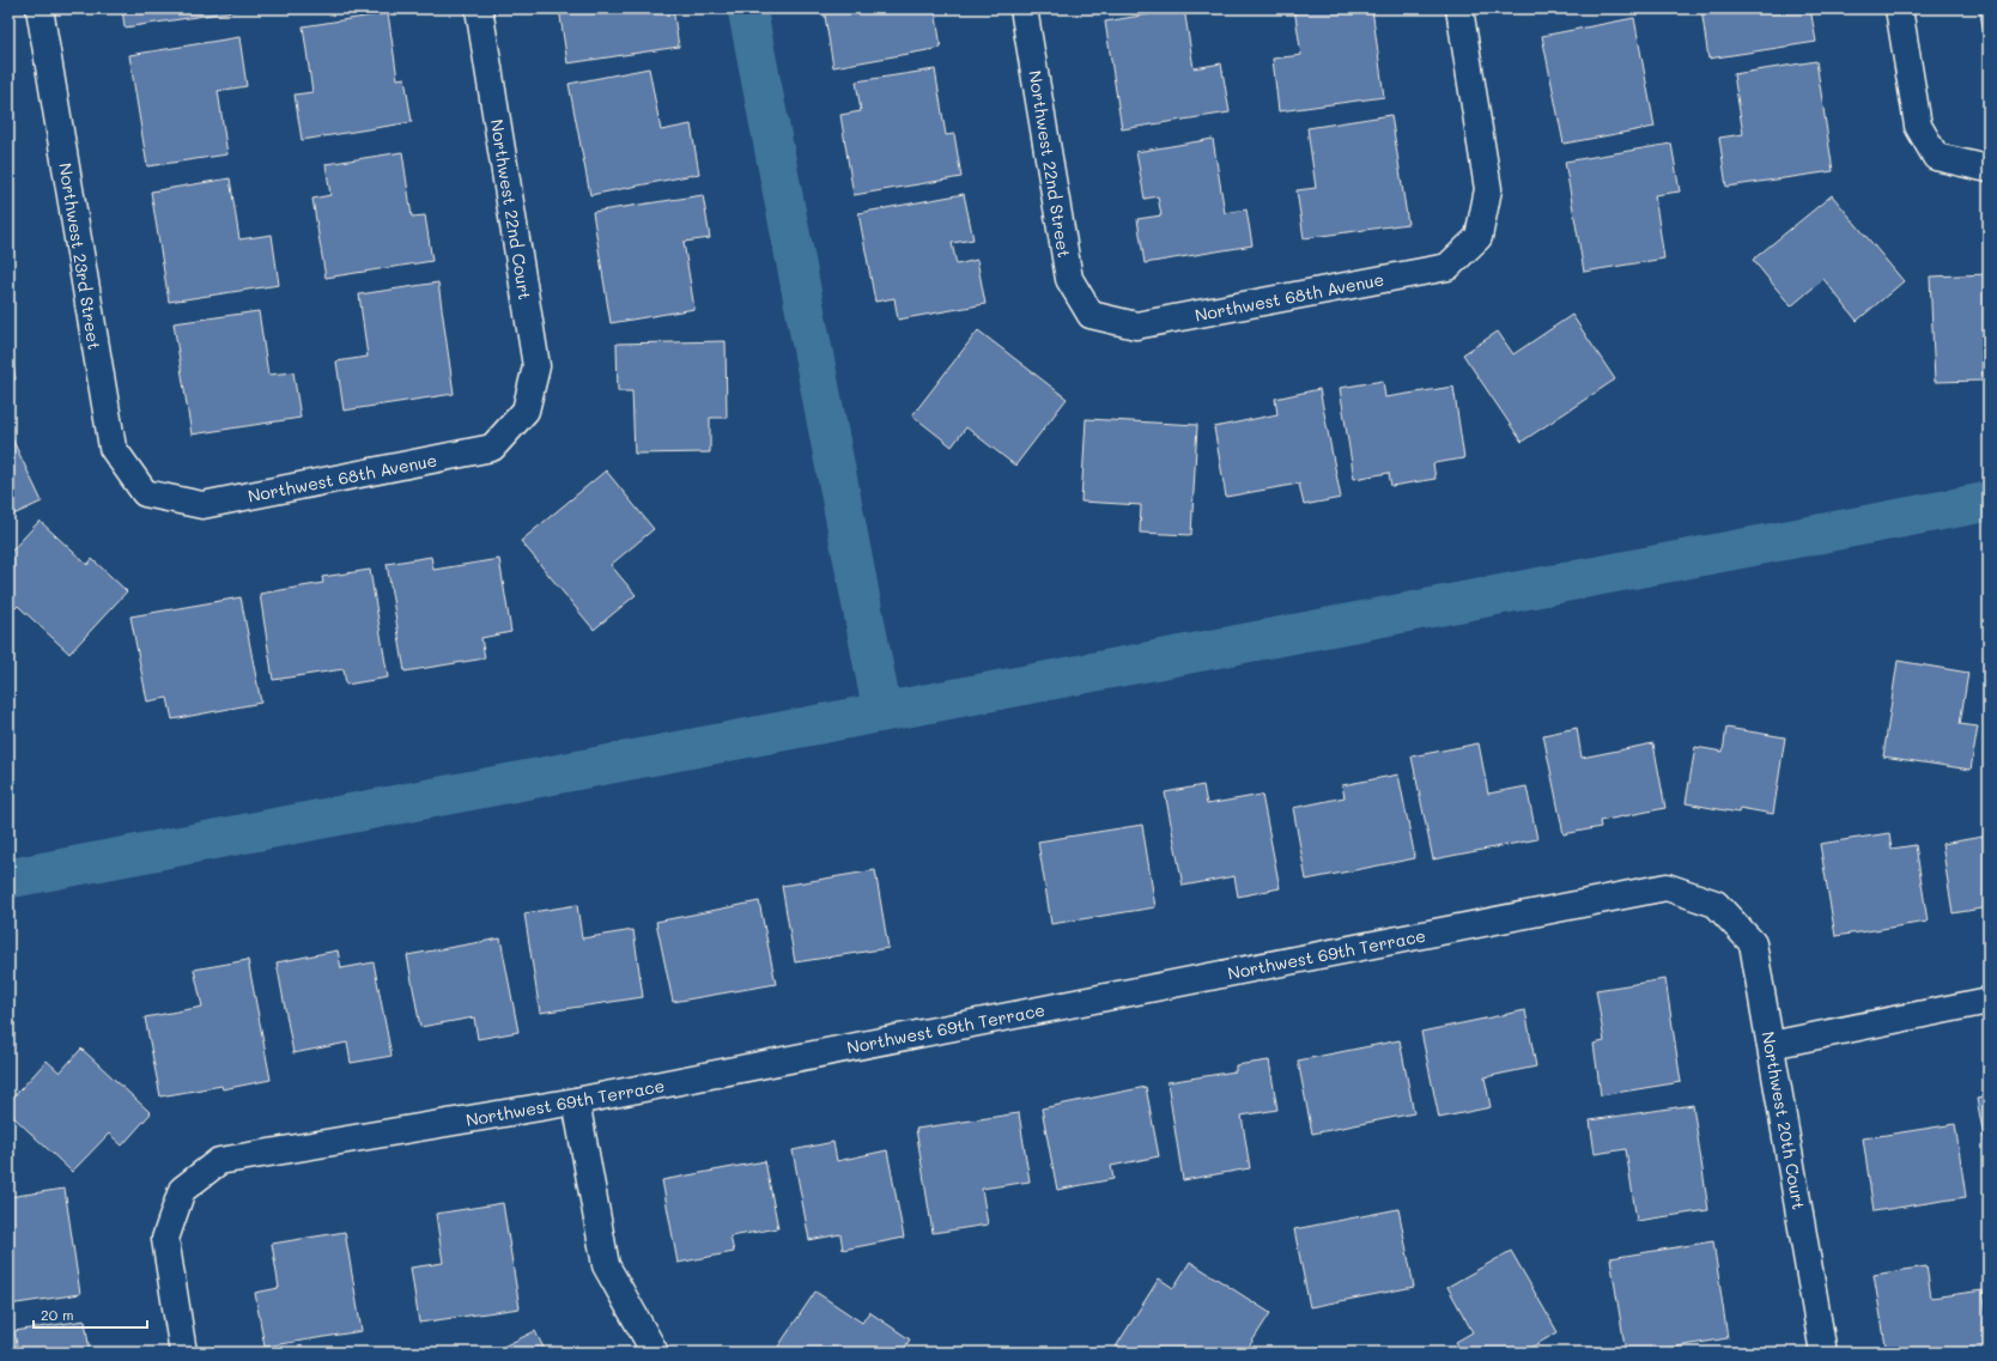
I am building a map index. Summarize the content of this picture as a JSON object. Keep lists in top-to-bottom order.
{
  "streets": {
    "street": [
      "Northwest 22nd Street",
      "Northwest 22nd Court",
      "Northwest 23rd Street",
      "Northwest 68th Avenue",
      "Northwest 69th Terrace",
      "Northwest 20th Court"
    ]
  },
  "crossings": [
    ["Northwest 22nd Street", "Northwest 68th Avenue"],
    ["Northwest 22nd Court", "Northwest 68th Avenue"],
    ["Northwest 23rd Street", "Northwest 68th Avenue"],
    ["Northwest 69th Terrace", "Northwest 20th Court"]
  ],
  "scale_bar": "20 m"
}
